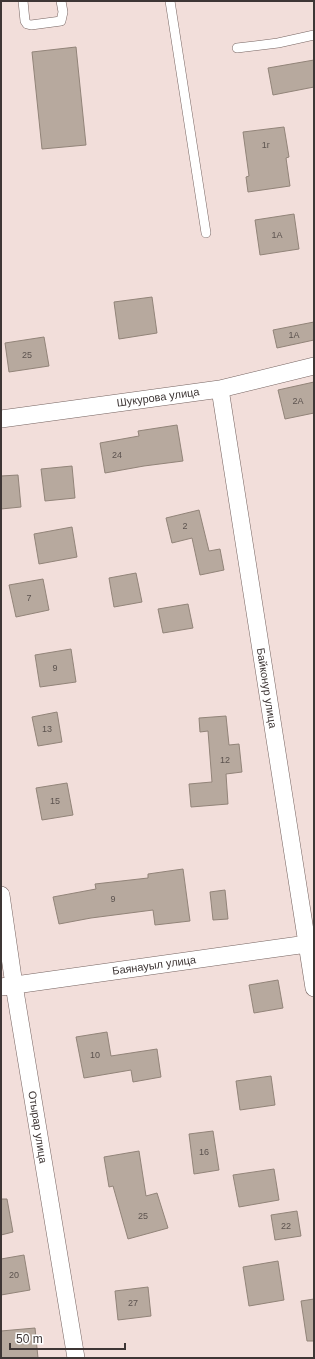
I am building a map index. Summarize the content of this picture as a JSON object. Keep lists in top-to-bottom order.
{
  "streets": {
    "street": [
      "Шукурова улица",
      "Байконур улица",
      "Баянауыл улица",
      "Отырар улица"
    ]
  },
  "crossings": [
    ["Шукурова улица", "Байконур улица"],
    ["Байконур улица", "Баянауыл улица"],
    ["Баянауыл улица", "Отырар улица"]
  ],
  "house_numbers": [
    "1г",
    "1А",
    "1А",
    "25",
    "2А",
    "24",
    "2",
    "7",
    "9",
    "13",
    "12",
    "15",
    "9",
    "10",
    "16",
    "25",
    "22",
    "20",
    "27"
  ],
  "scale_bar": "50 m"
}
